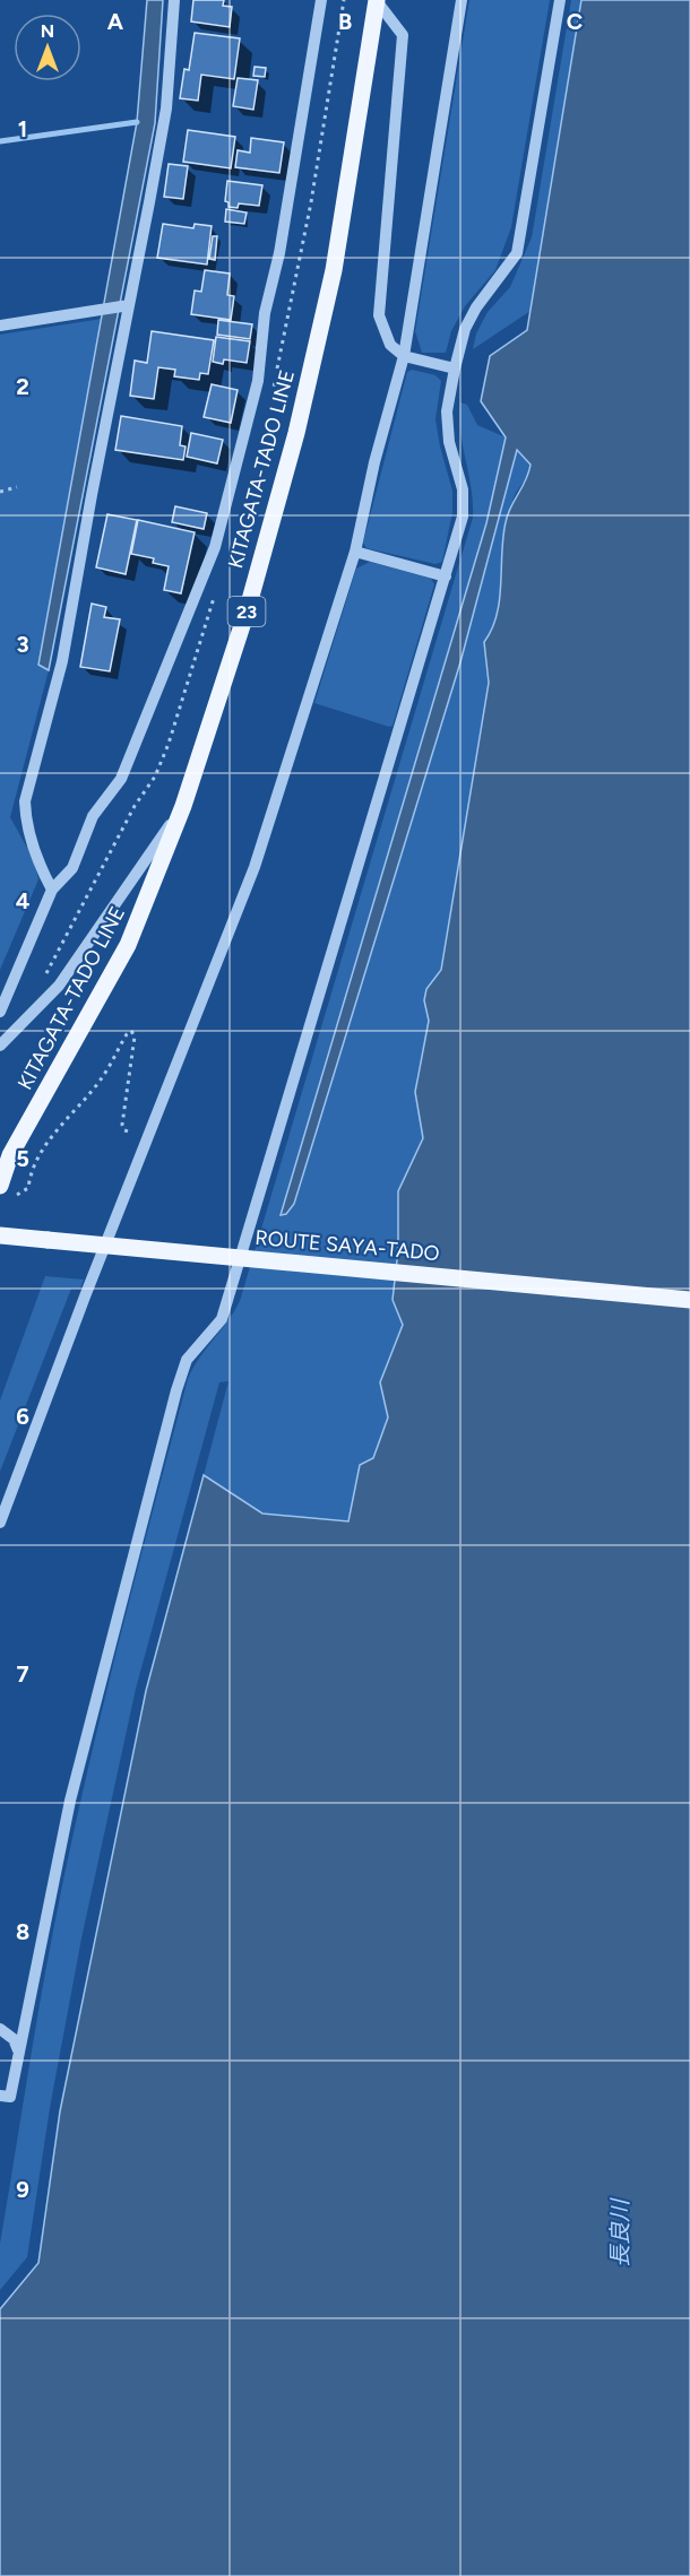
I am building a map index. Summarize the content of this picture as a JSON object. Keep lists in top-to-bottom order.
{
  "streets": {
    "main road": ["KITAGATA-TADO LINE", "23", "ROUTE SAYA-TADO"]
  },
  "water": ["長良川"],
  "north": "top",
  "grid": {
    "columns": ["A", "B", "C"],
    "rows": [
      "1",
      "2",
      "3",
      "4",
      "5",
      "6",
      "7",
      "8",
      "9"
    ]
  }
}
